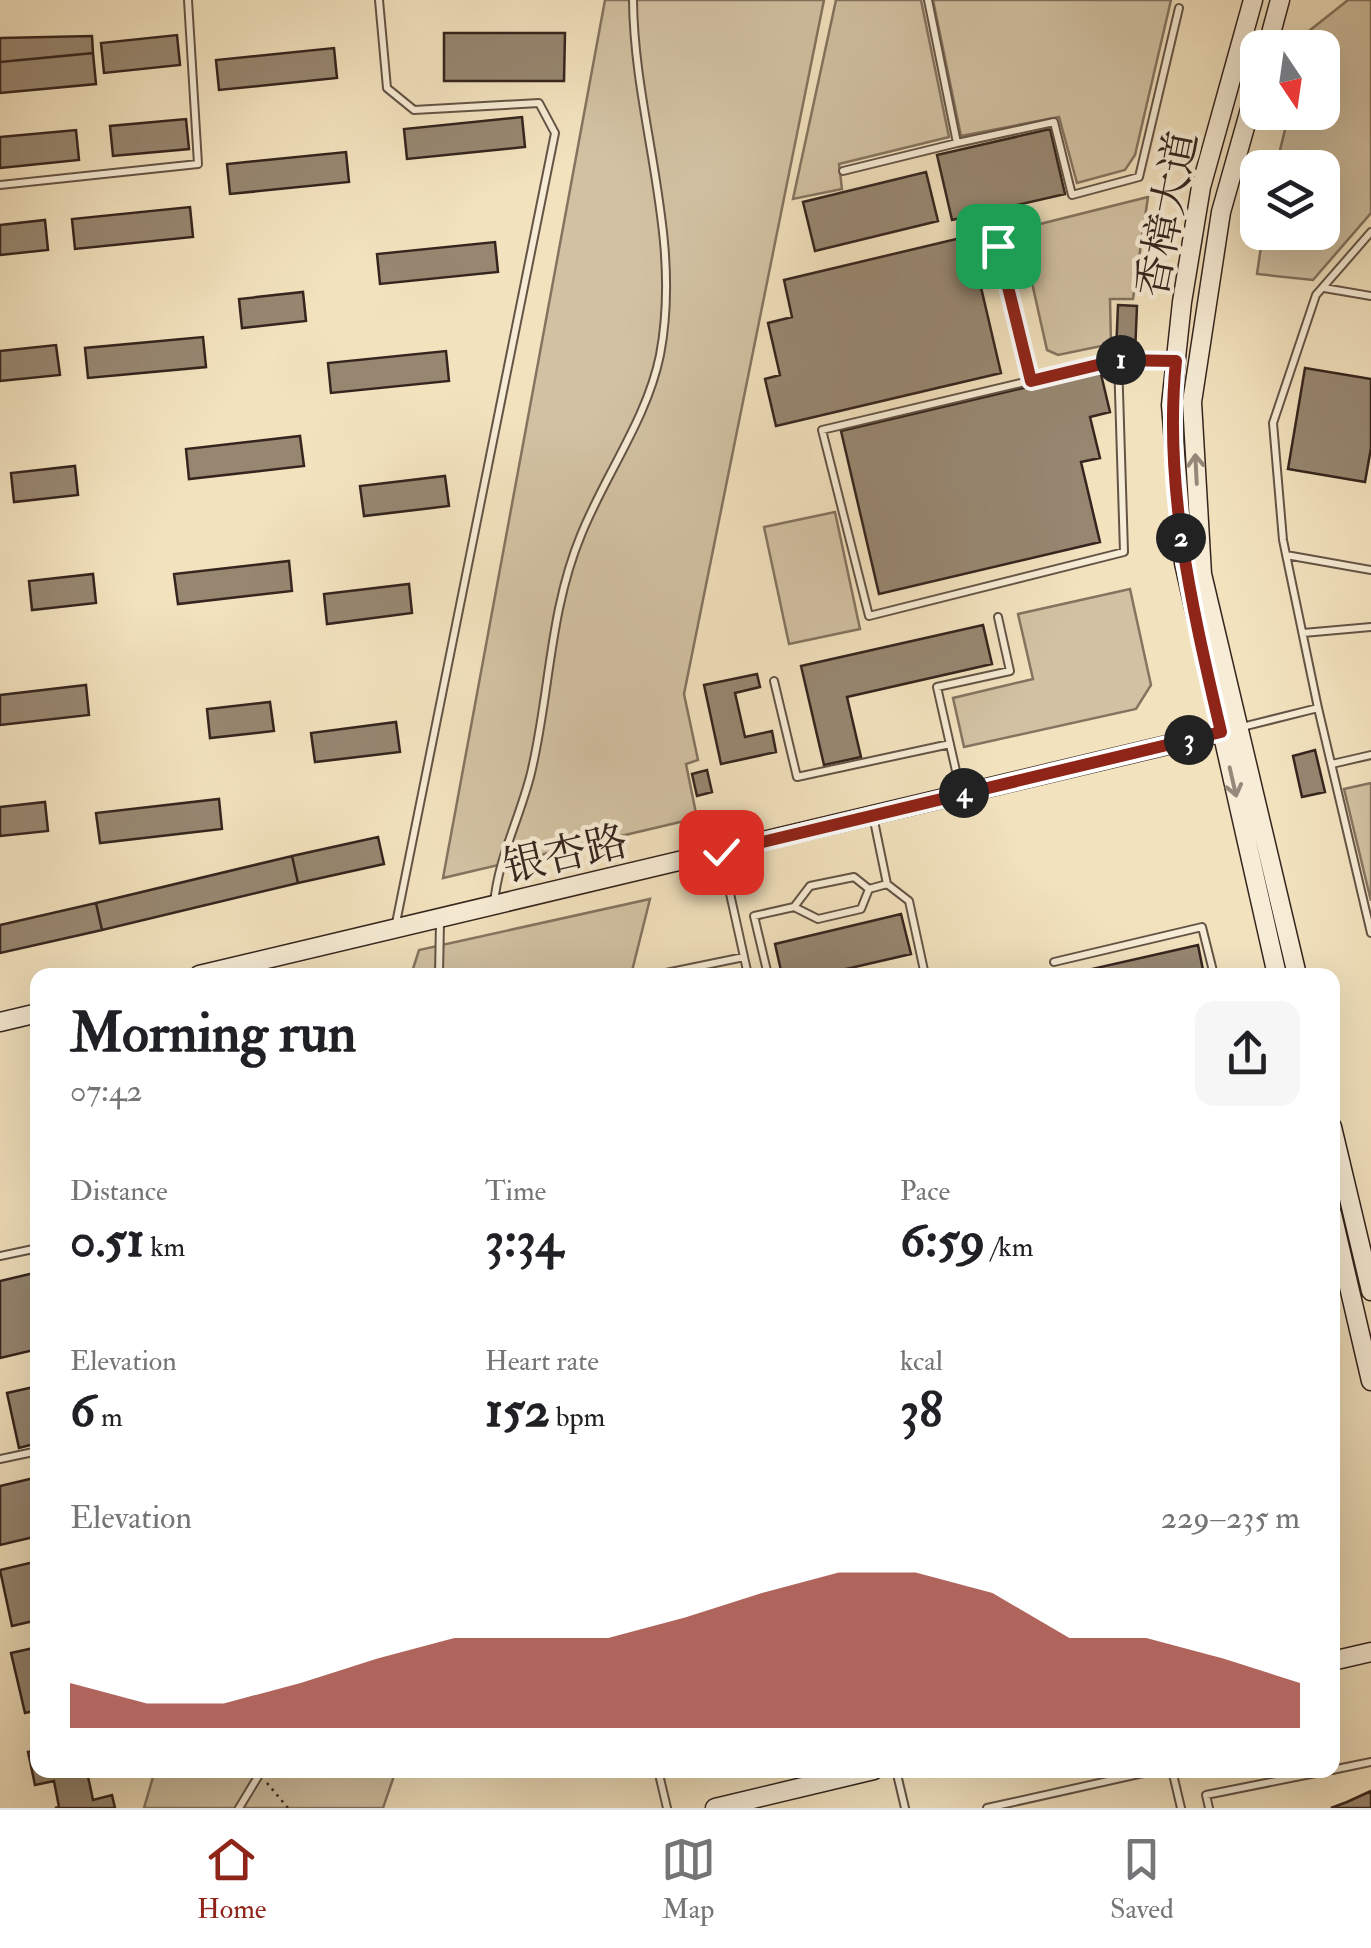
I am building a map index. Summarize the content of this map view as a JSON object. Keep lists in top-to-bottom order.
{
  "streets": {
    "main road": ["香樟大道", "银杏路"]
  },
  "crossings": [
    ["香樟大道", "银杏路"]
  ],
  "north": "bottom",
  "page": {
    "pins": [
      "1",
      "2",
      "3",
      "4"
    ],
    "heading": ["Morning run", "07:42"],
    "stats": [
      ["Distance", "0.51 km"],
      ["Time", "3:34"],
      ["Pace", "6:59 /km"],
      ["Elevation", "6 m"],
      ["Heart rate", "152 bpm"],
      ["kcal", "38"]
    ],
    "chart": ["Elevation", "229–235 m"],
    "tabs": ["Home", "Map", "Saved"]
  }
}
